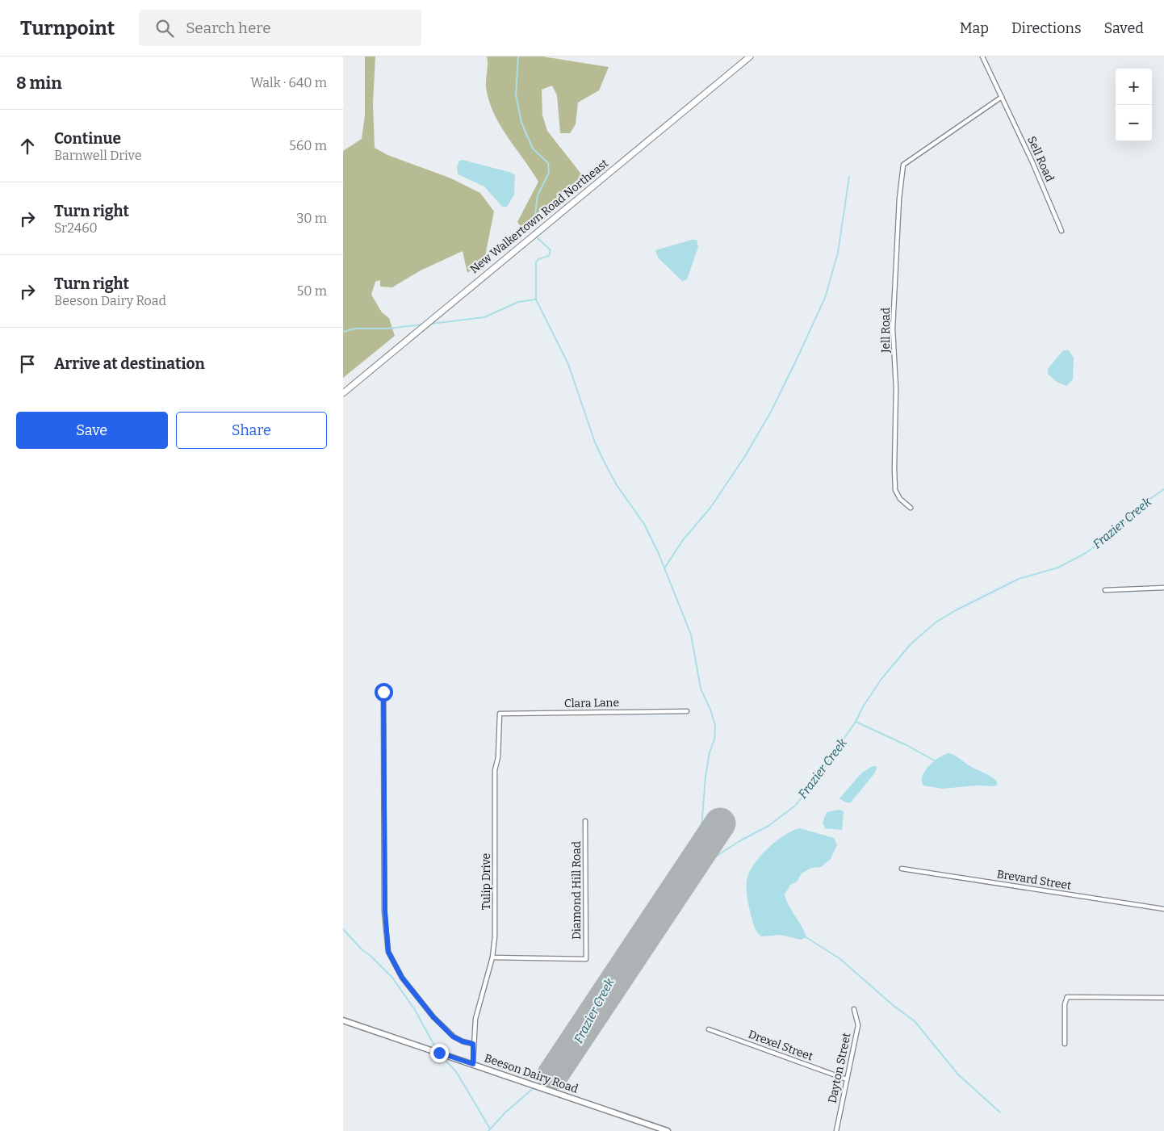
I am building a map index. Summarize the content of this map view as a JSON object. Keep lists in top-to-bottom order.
{
  "streets": {
    "main road": ["New Walkertown Road Northeast"],
    "street": [
      "Sell Road",
      "Jell Road",
      "Clara Lane",
      "Brevard Street",
      "Tulip Drive",
      "Diamond Hill Road",
      "Drexel Street",
      "Dayton Street",
      "Beeson Dairy Road"
    ]
  },
  "crossings": [
    ["Sell Road", "Jell Road"],
    ["Clara Lane", "Tulip Drive"],
    ["Tulip Drive", "Diamond Hill Road"],
    ["Tulip Drive", "Beeson Dairy Road"],
    ["Drexel Street", "Dayton Street"]
  ],
  "water": ["Frazier Creek"],
  "page": {
    "header": "Turnpoint",
    "search": "Search here",
    "nav": ["Map", "Directions", "Saved"],
    "heading": ["8 min", "Walk · 640 m"],
    "map_buttons": ["+", "−"],
    "list": [
      ["Continue", "Barnwell Drive", "560 m"],
      ["Turn right", "Sr2460", "30 m"],
      ["Turn right", "Beeson Dairy Road", "50 m"],
      "Arrive at destination"
    ],
    "buttons": ["Save", "Share"]
  }
}
